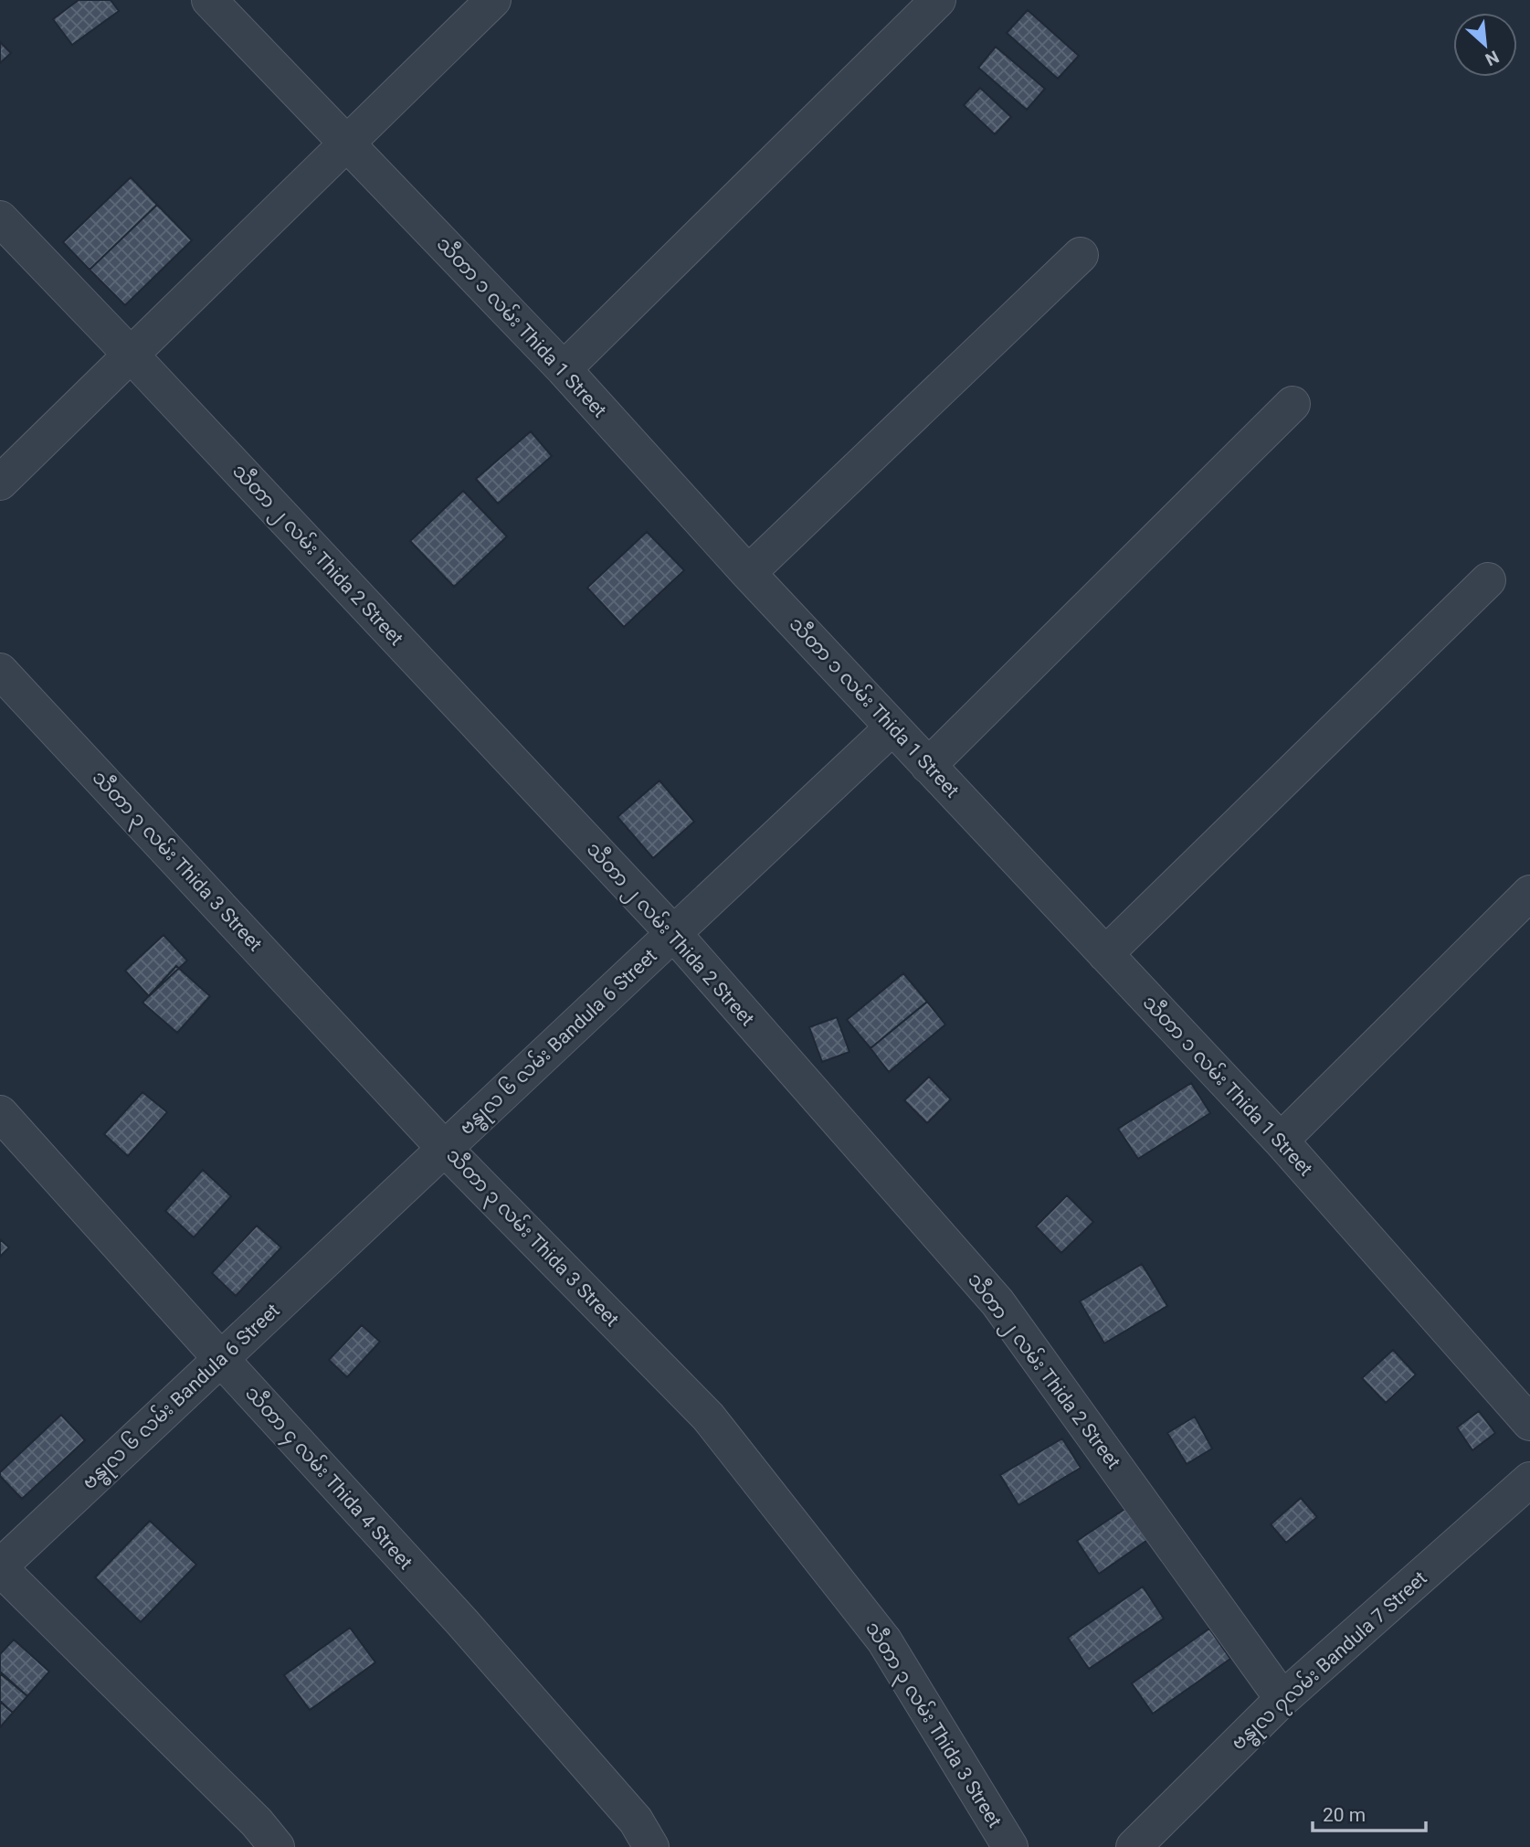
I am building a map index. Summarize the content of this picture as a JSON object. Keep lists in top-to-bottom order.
{
  "streets": {
    "street": [
      "သီတာ ၁ လမ်း Thida 1 Street",
      "သီတာ ၂ လမ်း Thida 2 Street",
      "သီတာ ၃ လမ်း Thida 3 Street",
      "ဗန္ဓုလ ၆ လမ်း Bandula 6 Street",
      "သီတာ ၄ လမ်း Thida 4 Street",
      "ဗန္ဓုလ ၇လမ်း Bandula 7 Street"
    ]
  },
  "crossings": [
    ["သီတာ ၁ လမ်း Thida 1 Street", "ဗန္ဓုလ ၆ လမ်း Bandula 6 Street"],
    ["သီတာ ၂ လမ်း Thida 2 Street", "ဗန္ဓုလ ၆ လမ်း Bandula 6 Street"],
    ["သီတာ ၂ လမ်း Thida 2 Street", "ဗန္ဓုလ ၇လမ်း Bandula 7 Street"],
    ["သီတာ ၃ လမ်း Thida 3 Street", "ဗန္ဓုလ ၆ လမ်း Bandula 6 Street"],
    ["ဗန္ဓုလ ၆ လမ်း Bandula 6 Street", "သီတာ ၄ လမ်း Thida 4 Street"]
  ],
  "scale_bar": "20 m",
  "north": "bottom right"
}
